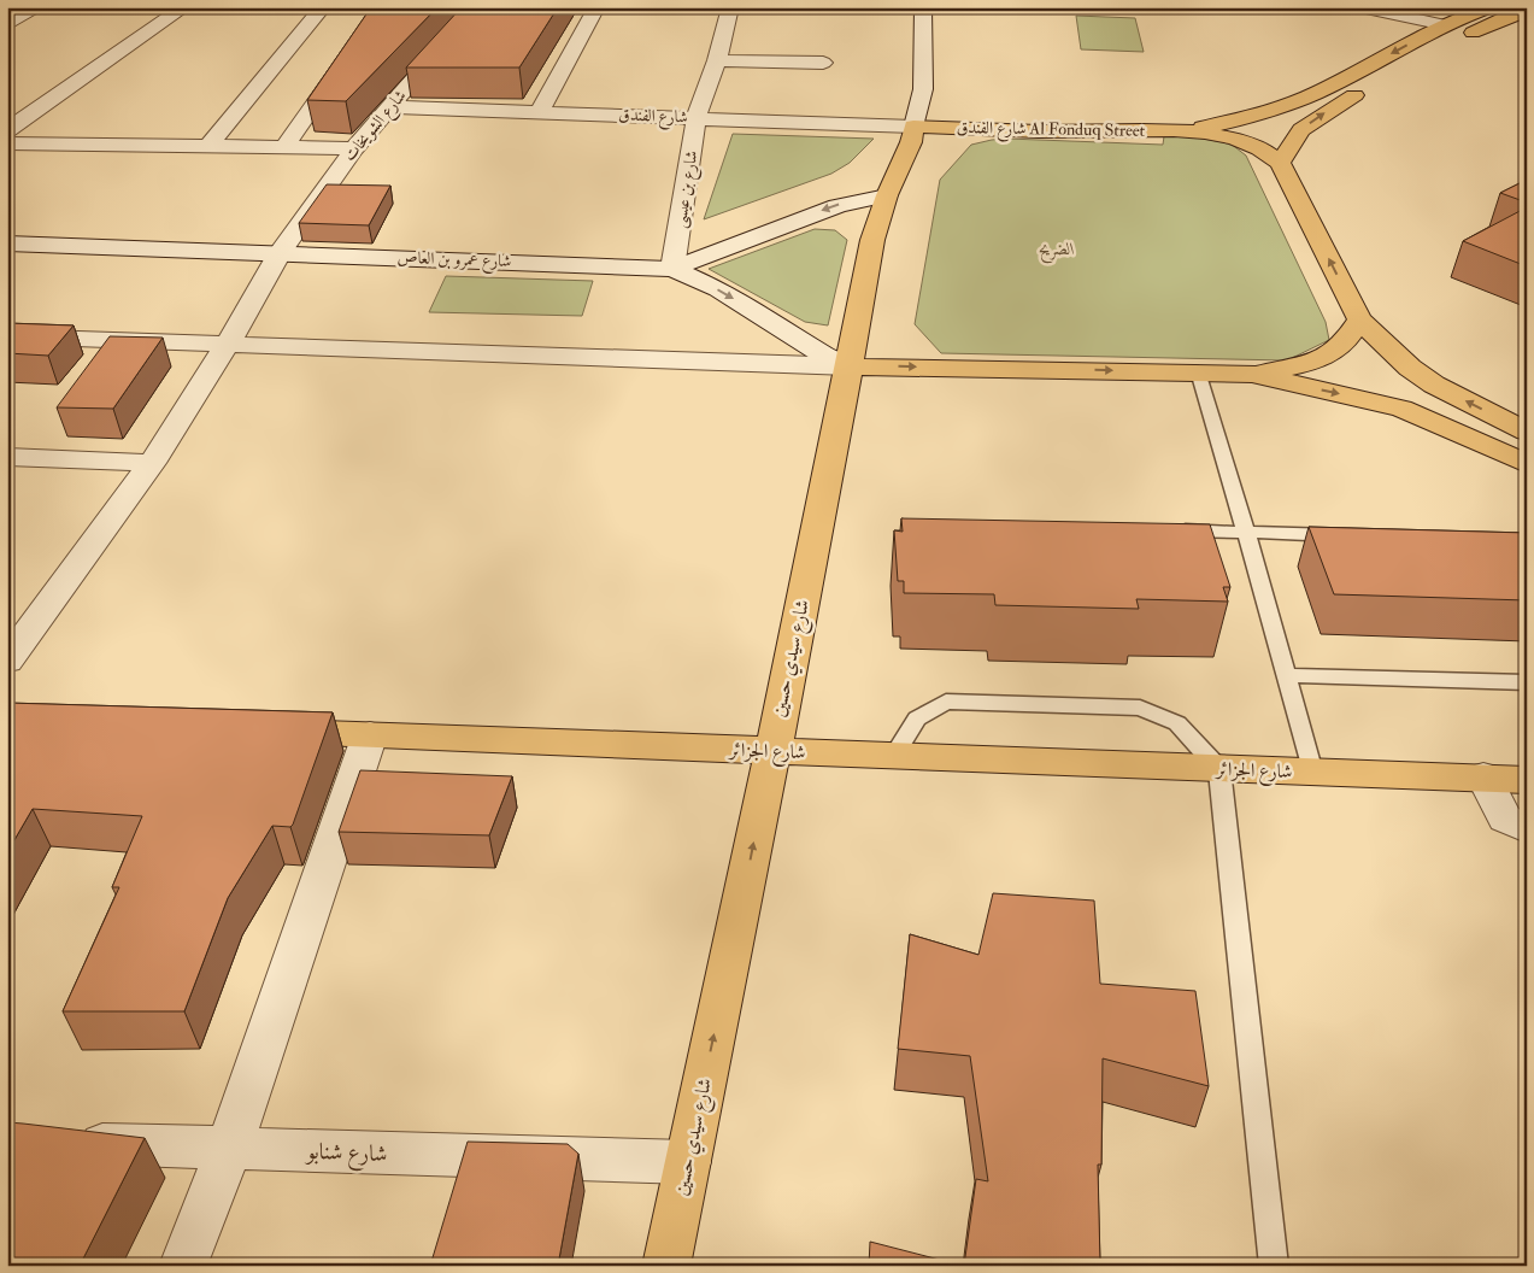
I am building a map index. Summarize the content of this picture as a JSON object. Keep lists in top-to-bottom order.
{
  "streets": {
    "main road": ["شارع الفندق Al Fonduq Street", "شارع سيدي حسين", "شارع الجزائر"],
    "street": [
      "شارع الفندق",
      "شارع الشويخات",
      "شارع بن عيسى",
      "شارع عمرو بن العاص",
      "شارع شنابو"
    ]
  },
  "crossings": [
    ["شارع الفندق", "شارع الشويخات"],
    ["شارع الفندق", "شارع الفندق Al Fonduq Street"],
    ["شارع الفندق", "شارع بن عيسى"],
    ["شارع الفندق", "شارع سيدي حسين"],
    ["شارع الشويخات", "شارع عمرو بن العاص"],
    ["شارع الفندق Al Fonduq Street", "شارع سيدي حسين"],
    ["شارع بن عيسى", "شارع عمرو بن العاص"],
    ["شارع عمرو بن العاص", "شارع سيدي حسين"],
    ["شارع سيدي حسين", "شارع الجزائر"],
    ["شارع سيدي حسين", "شارع شنابو"]
  ],
  "one_way": ["شارع سيدي حسين"],
  "parks": ["الضريح"]
}
